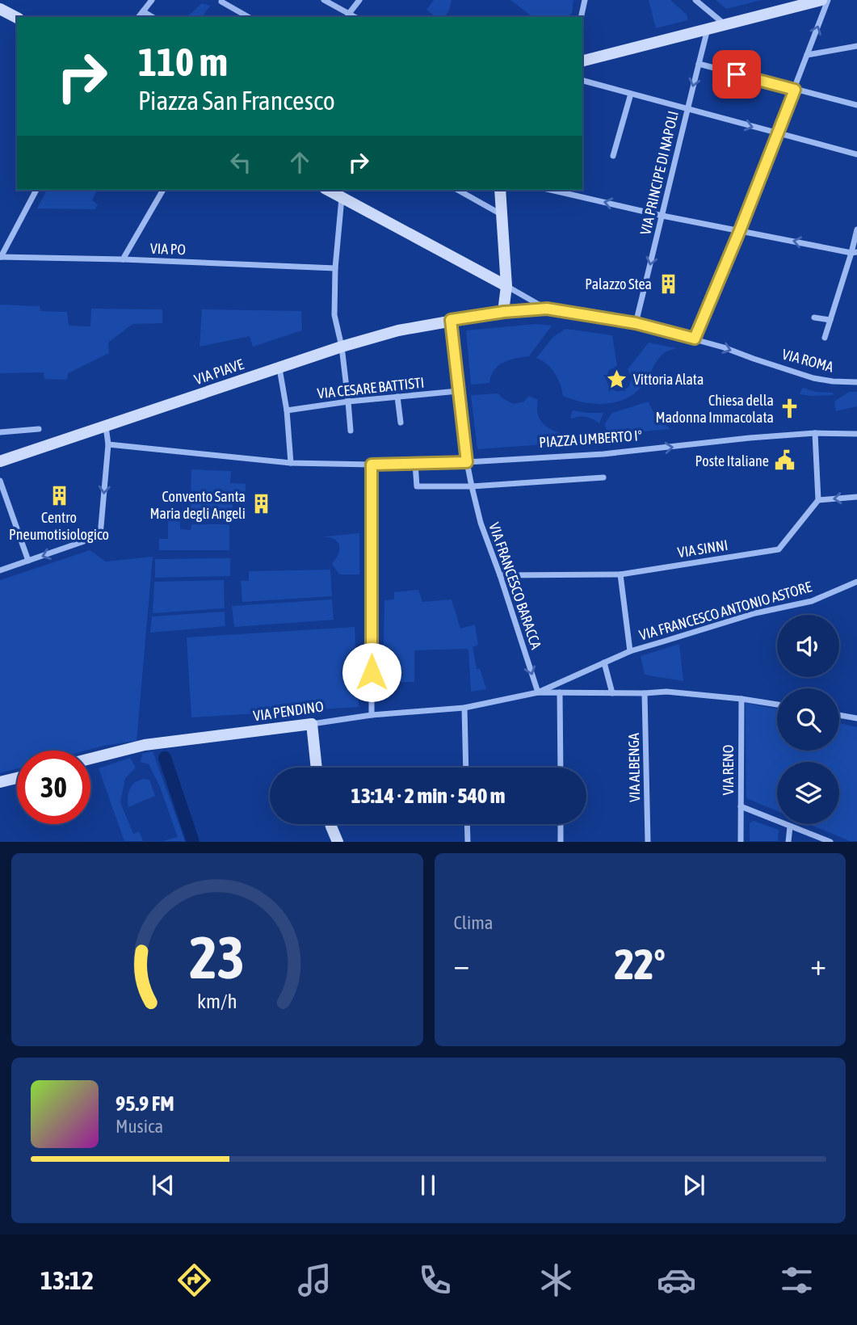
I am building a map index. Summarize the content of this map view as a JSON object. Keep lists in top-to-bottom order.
{
  "streets": {
    "street": [
      "VIA PRINCIPE DI NAPOLI",
      "VIA PO",
      "VIA ROMA",
      "VIA PIAVE",
      "VIA CESARE BATTISTI",
      "PIAZZA UMBERTO I°",
      "VIA SINNI",
      "VIA FRANCESCO BARACCA",
      "VIA FRANCESCO ANTONIO ASTORE",
      "VIA PENDINO",
      "VIA ALBENGA",
      "VIA RENO"
    ]
  },
  "crossings": [
    ["VIA SINNI", "VIA FRANCESCO BARACCA"],
    ["VIA FRANCESCO BARACCA", "VIA FRANCESCO ANTONIO ASTORE"],
    ["VIA FRANCESCO BARACCA", "VIA PENDINO"],
    ["VIA FRANCESCO ANTONIO ASTORE", "VIA PENDINO"],
    ["VIA PENDINO", "VIA ALBENGA"],
    ["VIA PENDINO", "VIA RENO"]
  ],
  "one_way": ["VIA PRINCIPE DI NAPOLI", "VIA ROMA", "VIA FRANCESCO BARACCA"],
  "places": {
    "building": ["Palazzo Stea", "Centro Pneumotisiologico", "Convento Santa Maria degli Angeli"],
    "place": ["Vittoria Alata"],
    "church": ["Chiesa della Madonna Immacolata"],
    "public building": ["Poste Italiane"]
  },
  "page": {
    "turn": ["110 m", "Piazza San Francesco"],
    "limit": "30",
    "trip": "13:14 · 2 min · 540 m",
    "tile": "Clima",
    "heat": ["−", "22°", "+"],
    "song": ["95.9 FM", "Musica"],
    "tabs": "13:12",
    "gauge": ["23", "km/h"]
  }
}
